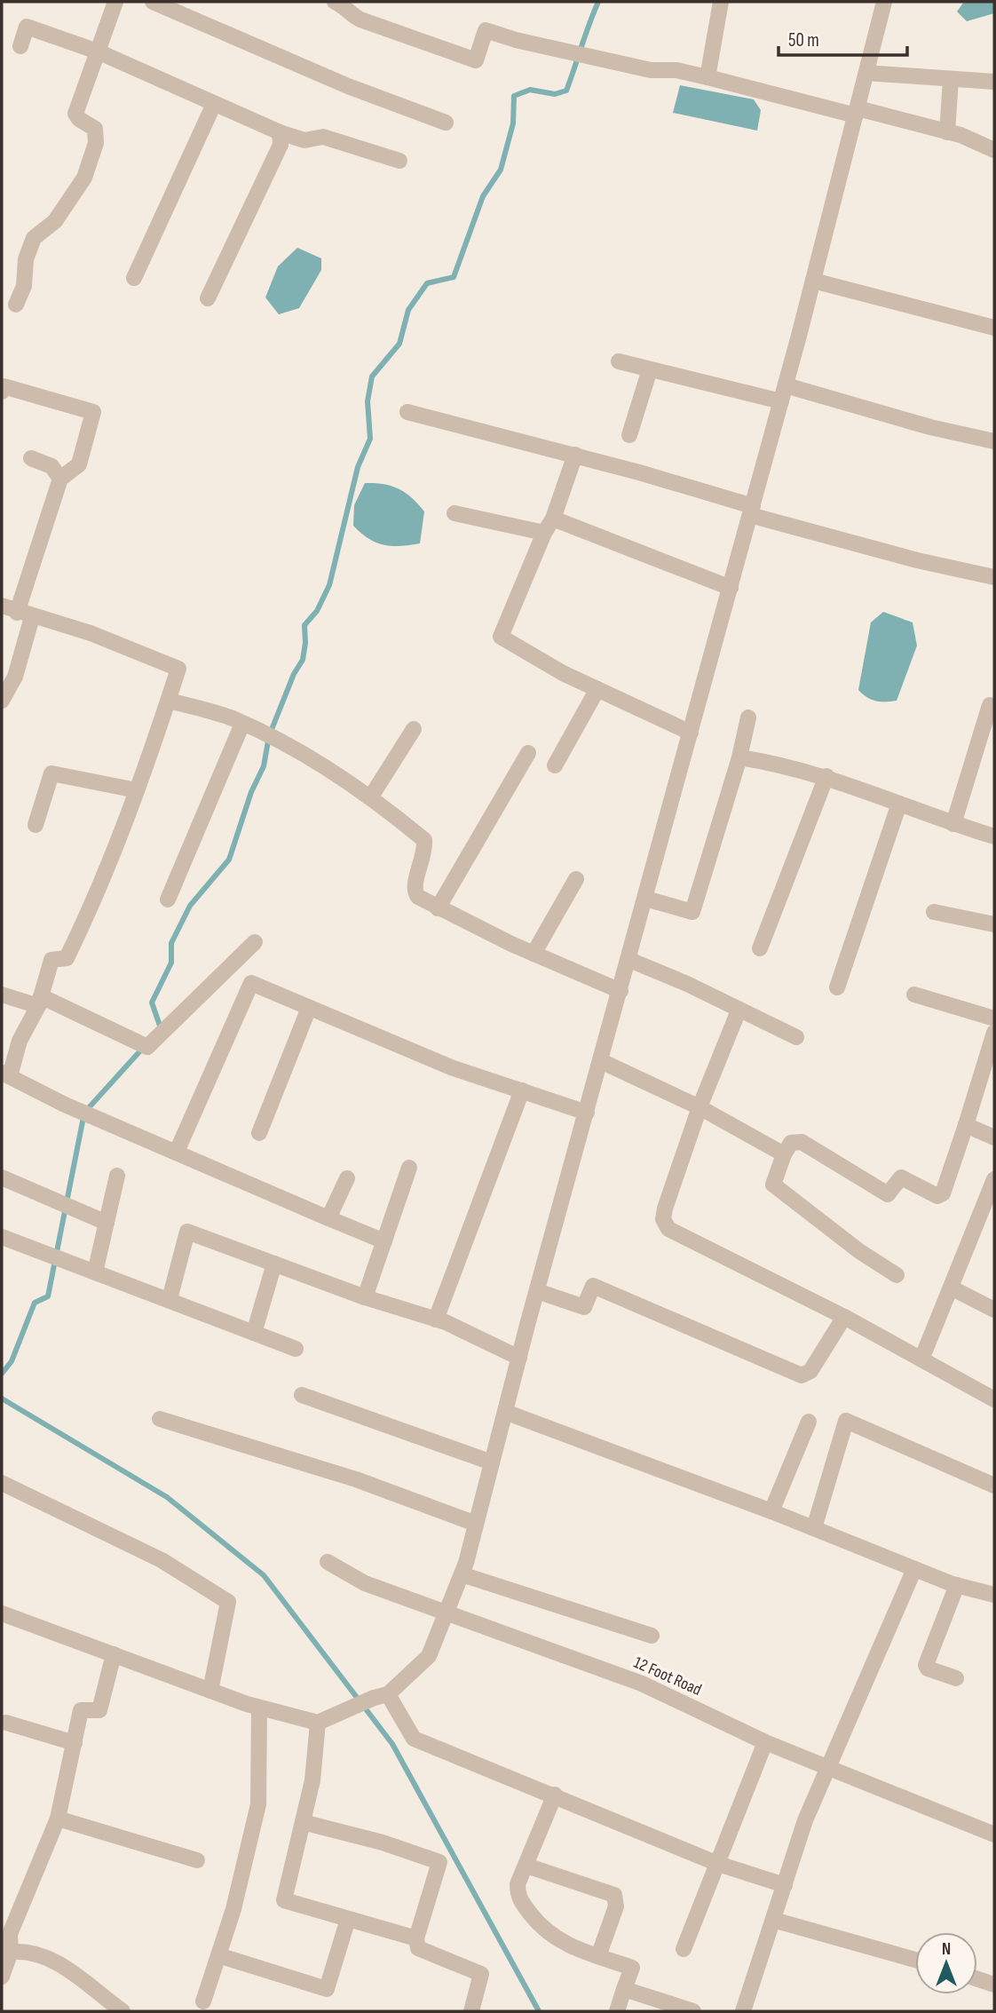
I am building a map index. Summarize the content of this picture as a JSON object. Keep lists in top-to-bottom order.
{
  "streets": {
    "street": ["12 Foot Road"]
  },
  "scale_bar": "50 m",
  "north": "top"
}
